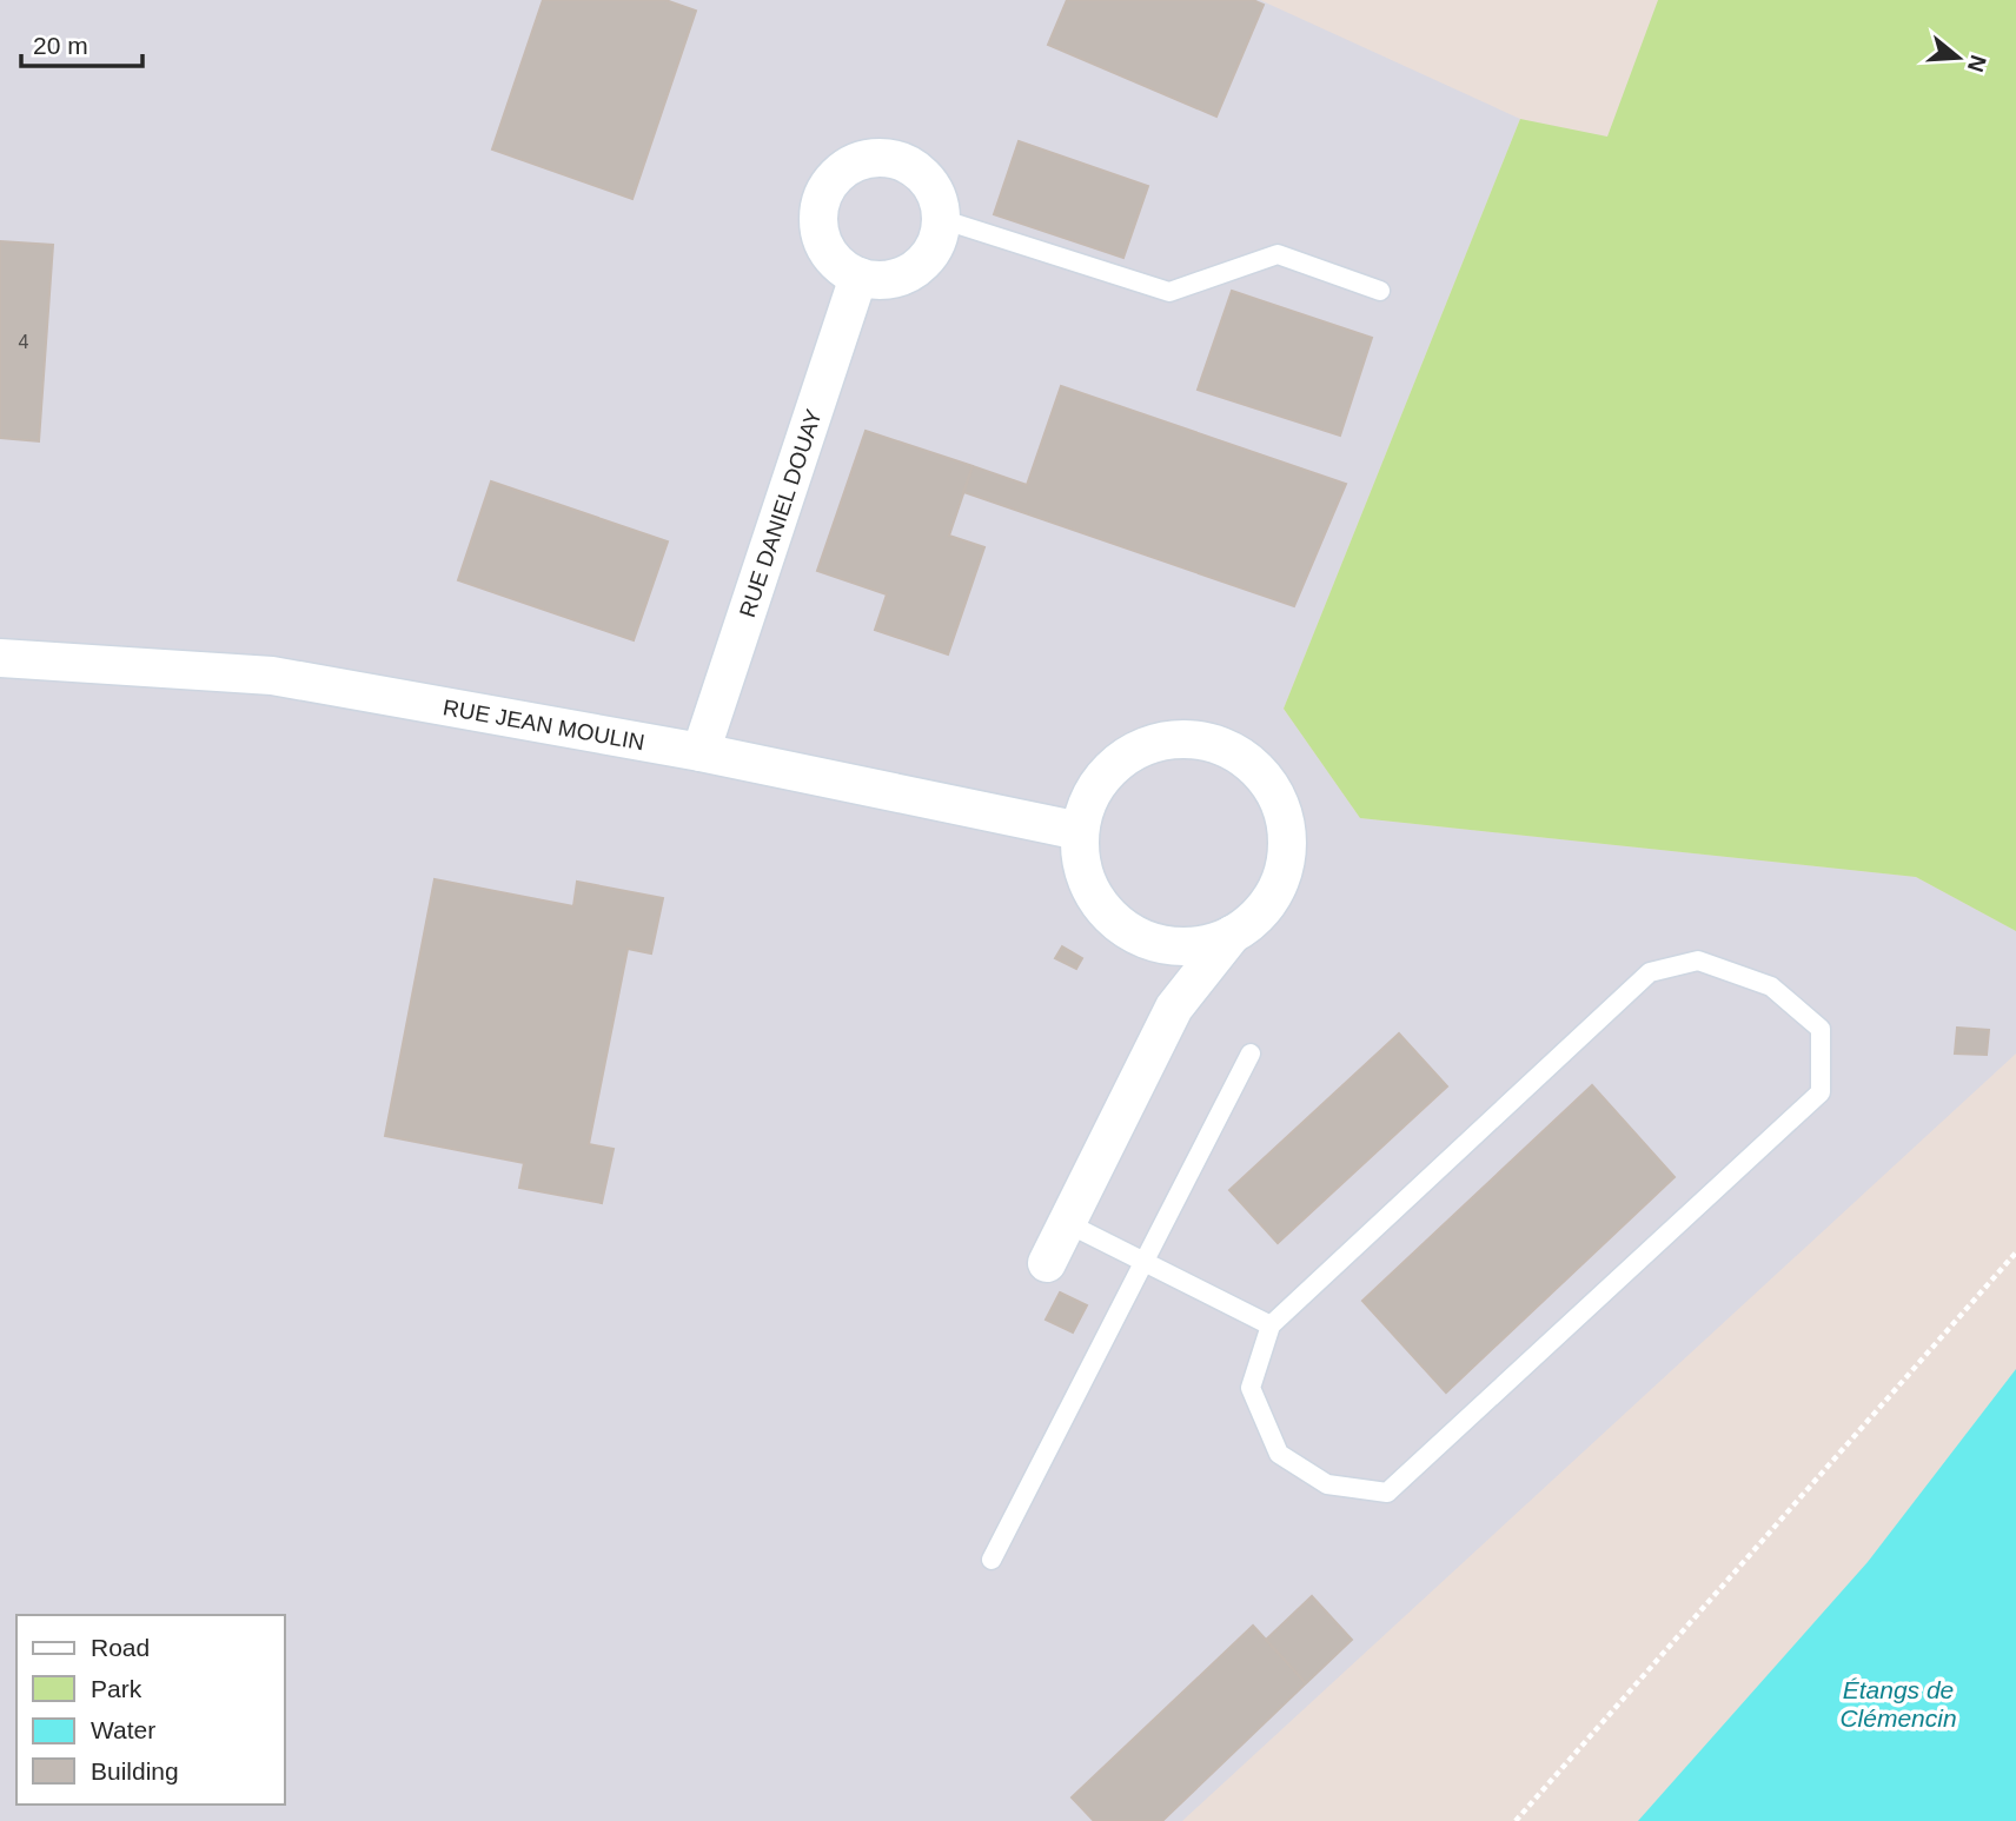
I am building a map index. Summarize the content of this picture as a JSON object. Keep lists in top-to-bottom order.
{
  "streets": {
    "street": ["RUE DANIEL DOUAY", "RUE JEAN MOULIN"]
  },
  "crossings": [
    ["RUE DANIEL DOUAY", "RUE JEAN MOULIN"]
  ],
  "water": ["Étangs de Clémencin"],
  "house_numbers": ["4"],
  "legend": [
    "Road",
    "Park",
    "Water",
    "Building"
  ],
  "scale_bar": "20 m",
  "north": "right"
}
